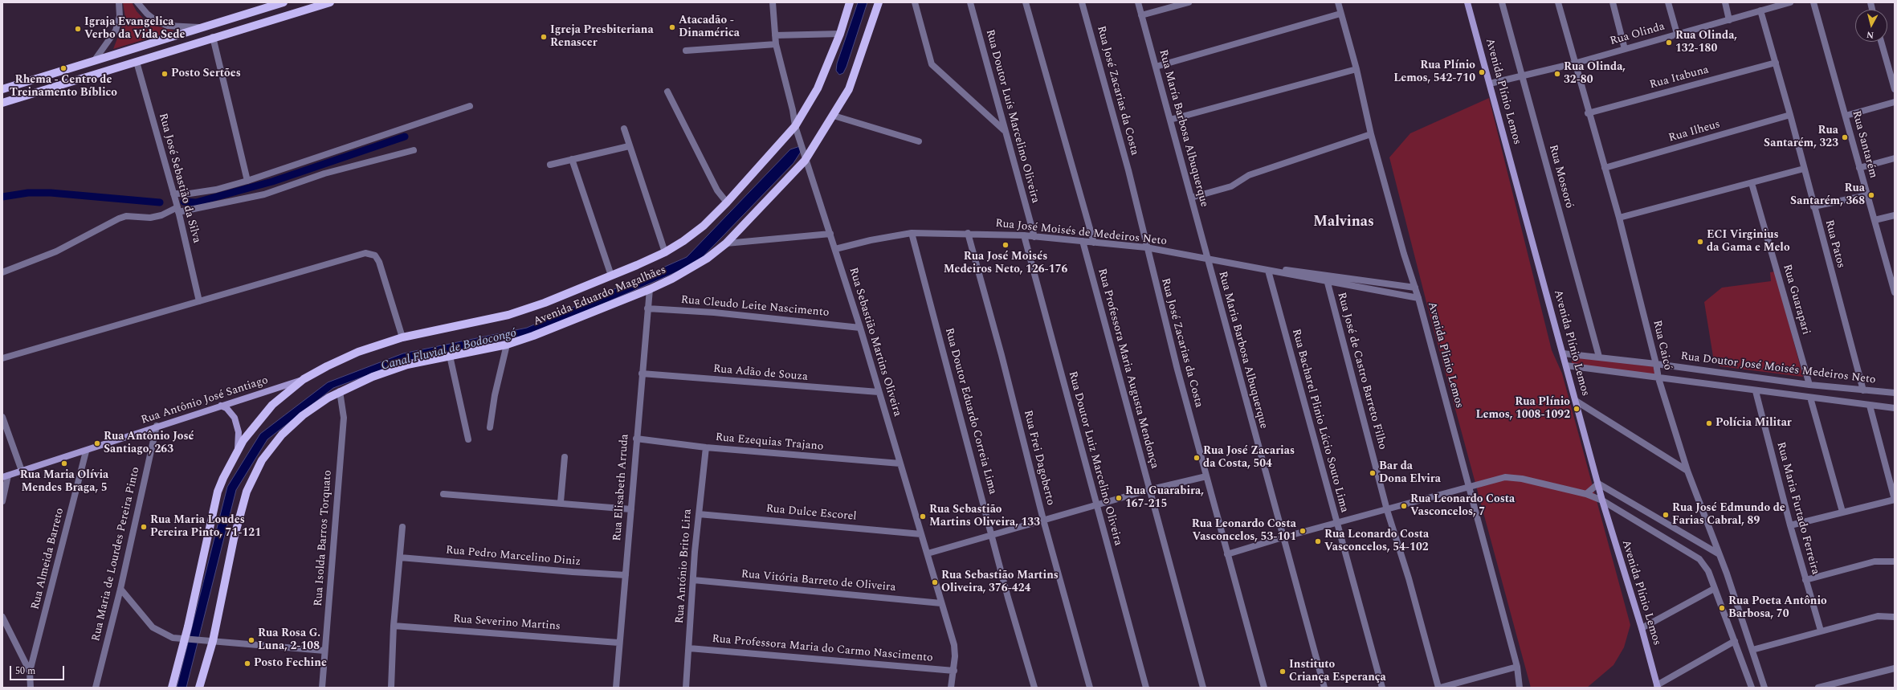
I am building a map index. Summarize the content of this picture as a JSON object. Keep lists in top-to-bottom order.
{
  "streets": {
    "main road": ["Avenida Plínio Lemos", "Avenida Eduardo Magalhães", "Rua Antônio José Santiago"],
    "street": [
      "Rua Olinda",
      "Rua Itabuna",
      "Rua José Zacarias da Costa",
      "Rua Doutor Luís Marcelino Oliveira",
      "Rua María Barbosa Albuquerque",
      "Rua Ilheus",
      "Rua Santarém",
      "Rua Mossoró",
      "Rua José Sebastião da Silva",
      "Rua José Moisés de Medeiros Neto",
      "Rua Patos",
      "Rua Guarapari",
      "Rua Cleudo Leite Nascimento",
      "Rua Sebastião Martins Oliveira",
      "Rua Caicó",
      "Rua Maria Barbosa Albuquerque",
      "Avenida Plinio Lemos",
      "Rua Professora Maria Augusta Mendonça",
      "Rua Doutor José Moisés Medeiros Neto",
      "Rua José de Castro Barreto Filho",
      "Rua Adão de Souza",
      "Rua Doutor Eduardo Correia Lima",
      "Rua Bacharel Plinio Lúcio Souto Lima",
      "Rua Ezequias Trajano",
      "Rua Frei Dagoberto",
      "Rua Doutor Luiz Marcelino Oliveira",
      "Rua Elisabeth Arruda",
      "Rua Maria Furtado Ferreira",
      "Rua Dulce Escorel",
      "Rua Isolda Barros Torquato",
      "Rua Maria de Lourdes Pereira Pinto",
      "Rua Pedro Marcelino Diniz",
      "Rua Almeida Barreto",
      "Rua António Brito Lira",
      "Rua Vitória Barreto de Oliveira",
      "Rua Severino Martins",
      "Rua Professora Maria do Carmo Nascimento"
    ]
  },
  "crossings": [
    ["Rua Olinda", "Avenida Plínio Lemos"],
    ["Rua Olinda", "Rua Mossoró"],
    ["Rua Olinda", "Rua Patos"],
    ["Rua Olinda", "Rua Caicó"],
    ["Rua Itabuna", "Rua Patos"],
    ["Rua Itabuna", "Rua Caicó"],
    ["Rua José Zacarias da Costa", "Rua José Moisés de Medeiros Neto"],
    ["Avenida Plínio Lemos", "Rua Doutor José Moisés Medeiros Neto"],
    ["Rua Doutor Luís Marcelino Oliveira", "Rua José Moisés de Medeiros Neto"],
    ["Rua María Barbosa Albuquerque", "Rua José Moisés de Medeiros Neto"],
    ["Rua María Barbosa Albuquerque", "Rua Maria Barbosa Albuquerque"],
    ["Rua Ilheus", "Rua Patos"],
    ["Rua Ilheus", "Rua Caicó"],
    ["Rua Mossoró", "Rua Doutor José Moisés Medeiros Neto"],
    ["Rua José Moisés de Medeiros Neto", "Rua Sebastião Martins Oliveira"],
    ["Rua José Moisés de Medeiros Neto", "Rua Maria Barbosa Albuquerque"],
    ["Rua José Moisés de Medeiros Neto", "Avenida Plinio Lemos"],
    ["Rua José Moisés de Medeiros Neto", "Rua Professora Maria Augusta Mendonça"],
    ["Rua José Moisés de Medeiros Neto", "Rua José de Castro Barreto Filho"],
    ["Rua José Moisés de Medeiros Neto", "Rua Doutor Eduardo Correia Lima"],
    ["Rua José Moisés de Medeiros Neto", "Rua Bacharel Plinio Lúcio Souto Lima"],
    ["Rua José Moisés de Medeiros Neto", "Rua Frei Dagoberto"],
    ["Rua José Moisés de Medeiros Neto", "Rua Doutor Luiz Marcelino Oliveira"],
    ["Rua Patos", "Rua Doutor José Moisés Medeiros Neto"],
    ["Avenida Eduardo Magalhães", "Rua Sebastião Martins Oliveira"],
    ["Avenida Eduardo Magalhães", "Rua Antônio José Santiago"],
    ["Avenida Eduardo Magalhães", "Rua Elisabeth Arruda"],
    ["Avenida Eduardo Magalhães", "Rua Isolda Barros Torquato"],
    ["Rua Guarapari", "Rua Doutor José Moisés Medeiros Neto"],
    ["Rua Cleudo Leite Nascimento", "Rua Sebastião Martins Oliveira"],
    ["Rua Cleudo Leite Nascimento", "Rua Elisabeth Arruda"],
    ["Rua Sebastião Martins Oliveira", "Rua Adão de Souza"],
    ["Rua Sebastião Martins Oliveira", "Rua Ezequias Trajano"],
    ["Rua Sebastião Martins Oliveira", "Rua Dulce Escorel"],
    ["Rua Sebastião Martins Oliveira", "Rua Vitória Barreto de Oliveira"],
    ["Rua Sebastião Martins Oliveira", "Rua Professora Maria do Carmo Nascimento"],
    ["Rua Caicó", "Rua Doutor José Moisés Medeiros Neto"],
    ["Rua Adão de Souza", "Rua Elisabeth Arruda"],
    ["Rua Antônio José Santiago", "Rua Maria de Lourdes Pereira Pinto"],
    ["Rua Antônio José Santiago", "Rua Almeida Barreto"],
    ["Rua Ezequias Trajano", "Rua Elisabeth Arruda"],
    ["Rua Ezequias Trajano", "Rua António Brito Lira"],
    ["Rua Elisabeth Arruda", "Rua Pedro Marcelino Diniz"],
    ["Rua Elisabeth Arruda", "Rua Severino Martins"],
    ["Rua Dulce Escorel", "Rua António Brito Lira"],
    ["Rua António Brito Lira", "Rua Vitória Barreto de Oliveira"],
    ["Rua António Brito Lira", "Rua Professora Maria do Carmo Nascimento"]
  ],
  "districts": ["Malvinas"],
  "water": ["Canal Fluvial de Bodocongó"],
  "places": [
    "Atacadão - Dinamérica",
    "Igraja Evangelica Verbo da Vida Sede",
    "Igreja Presbiteriana Renascer",
    "Rua Olinda, 132-180",
    "Rhema - Centro de Treinamento Bíblico",
    "Rua Plínio Lemos, 542-710",
    "Posto Sertões",
    "Rua Olinda, 32-80",
    "Rua Santarém, 323",
    "Rua Santarém, 368",
    "ECI Virginius da Gama e Melo",
    "Rua José Moisés Medeiros Neto, 126-176",
    "Rua Plínio Lemos, 1008-1092",
    "Polícia Militar",
    "Rua Antônio José Santiago, 263",
    "Rua José Zacarias da Costa, 504",
    "Rua Maria Olívia Mendes Braga, 5",
    "Bar da Dona Elvira",
    "Rua Guarabira, 167-215",
    "Rua Leonardo Costa Vasconcelos, 7",
    "Rua José Edmundo de Farias Cabral, 89",
    "Rua Sebastião Martins Oliveira, 133",
    "Rua Maria Loudes Pereira Pinto, 71-121",
    "Rua Leonardo Costa Vasconcelos, 53-101",
    "Rua Leonardo Costa Vasconcelos, 54-102",
    "Rua Sebastião Martins Oliveira, 376-424",
    "Rua Poeta Antônio Barbosa, 70",
    "Rua Rosa G. Luna, 2-108",
    "Posto Fechine",
    "Instituto Criança Esperança"
  ],
  "scale_bar": "50 m",
  "north": "bottom"
}
